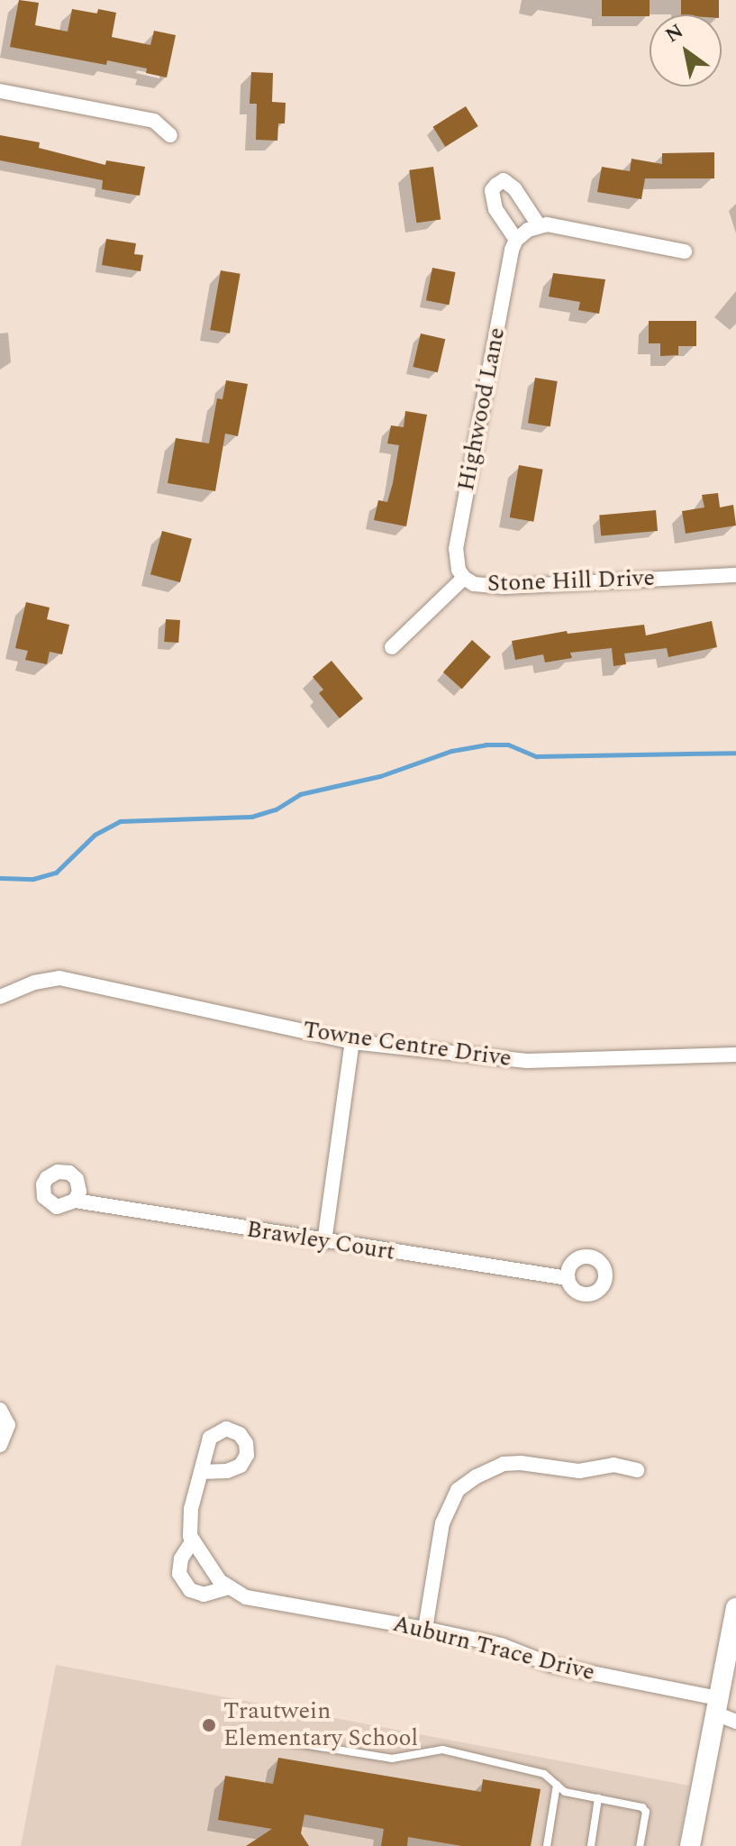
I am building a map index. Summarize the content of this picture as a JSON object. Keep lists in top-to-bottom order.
{
  "streets": {
    "street": [
      "Highwood Lane",
      "Stone Hill Drive",
      "Towne Centre Drive",
      "Brawley Court",
      "Auburn Trace Drive"
    ]
  },
  "crossings": [
    ["Highwood Lane", "Stone Hill Drive"]
  ],
  "places": ["Trautwein Elementary School"],
  "north": "top left"
}
